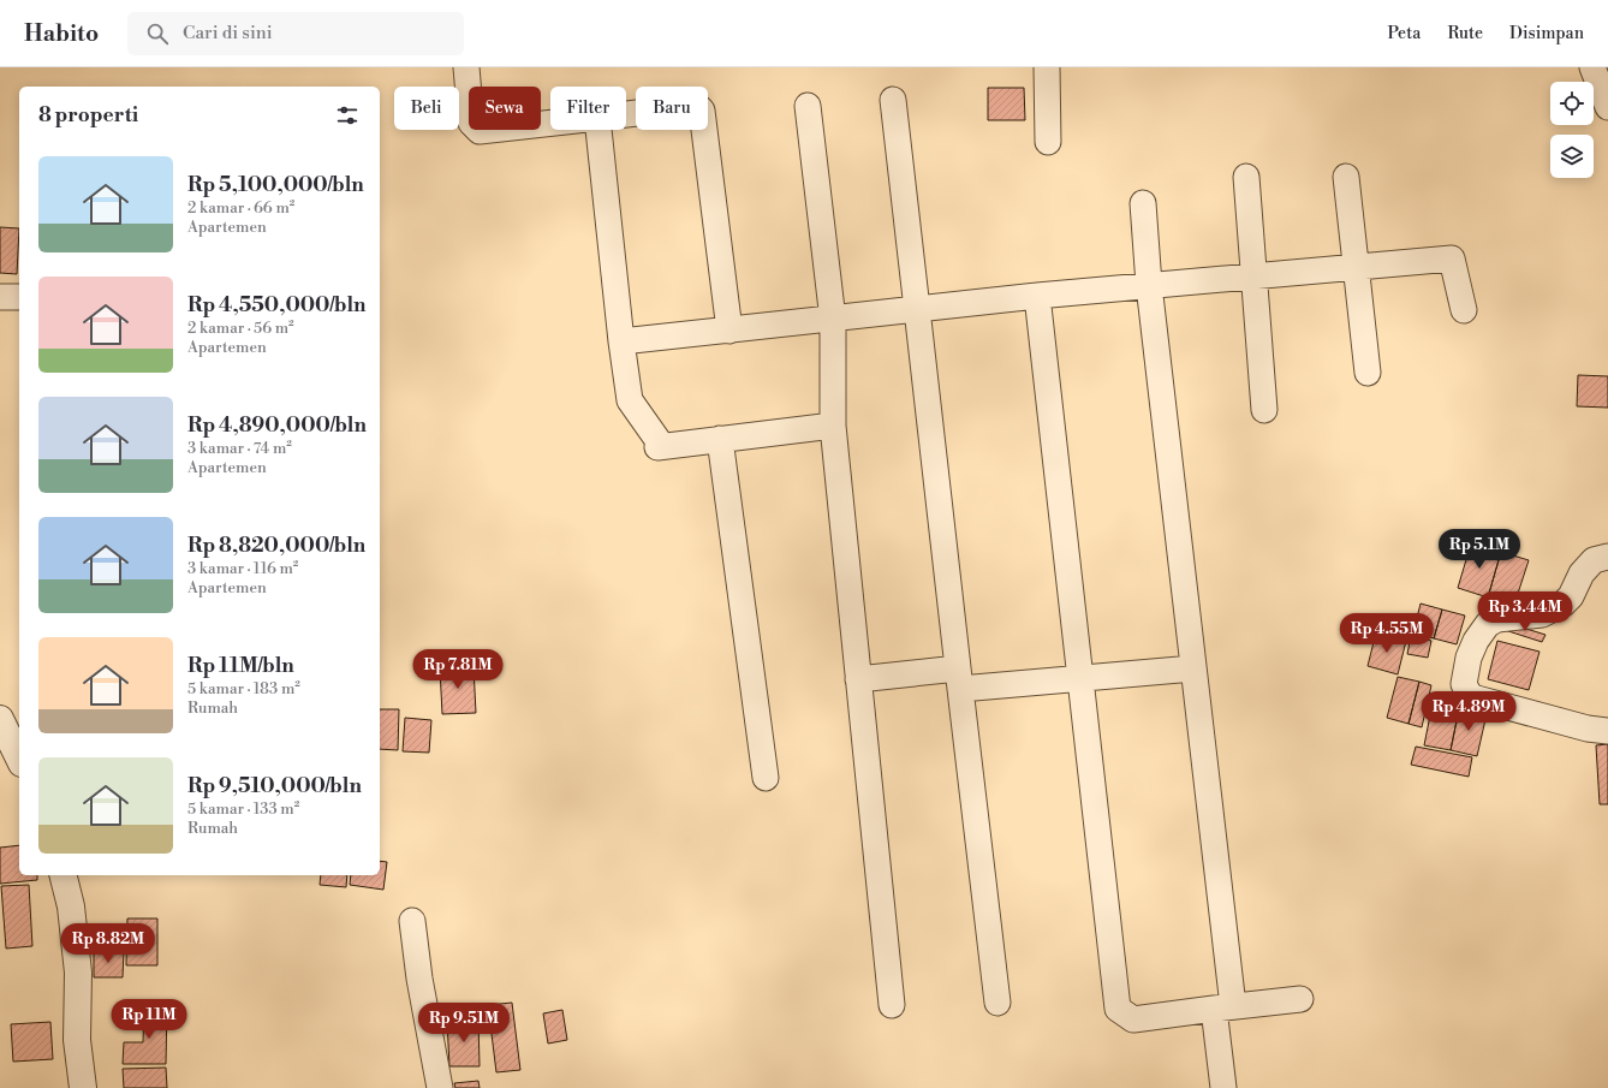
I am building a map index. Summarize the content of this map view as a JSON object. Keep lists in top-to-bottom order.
{
  "page": {
    "header": "Habito",
    "search": "Cari di sini",
    "nav": ["Peta", "Rute", "Disimpan"],
    "chip": [
      "Beli",
      "Sewa",
      "Filter",
      "Baru"
    ],
    "heading": "8 properti",
    "list": [
      {
        "name": "Rp 5,100,000/bln",
        "note": "2 kamar · 66 m² · Apartemen"
      },
      {
        "name": "Rp 4,550,000/bln",
        "note": "2 kamar · 56 m² · Apartemen"
      },
      {
        "name": "Rp 4,890,000/bln",
        "note": "3 kamar · 74 m² · Apartemen"
      },
      {
        "name": "Rp 8,820,000/bln",
        "note": "3 kamar · 116 m² · Apartemen"
      },
      {
        "name": "Rp 11M/bln",
        "note": "5 kamar · 183 m² · Rumah"
      },
      {
        "name": "Rp 9,510,000/bln",
        "note": "5 kamar · 133 m² · Rumah"
      }
    ],
    "price": [
      "Rp 5.1M",
      "Rp 3.44M",
      "Rp 4.55M",
      "Rp 7.81M",
      "Rp 4.89M",
      "Rp 8.82M",
      "Rp 11M",
      "Rp 9.51M"
    ]
  }
}
